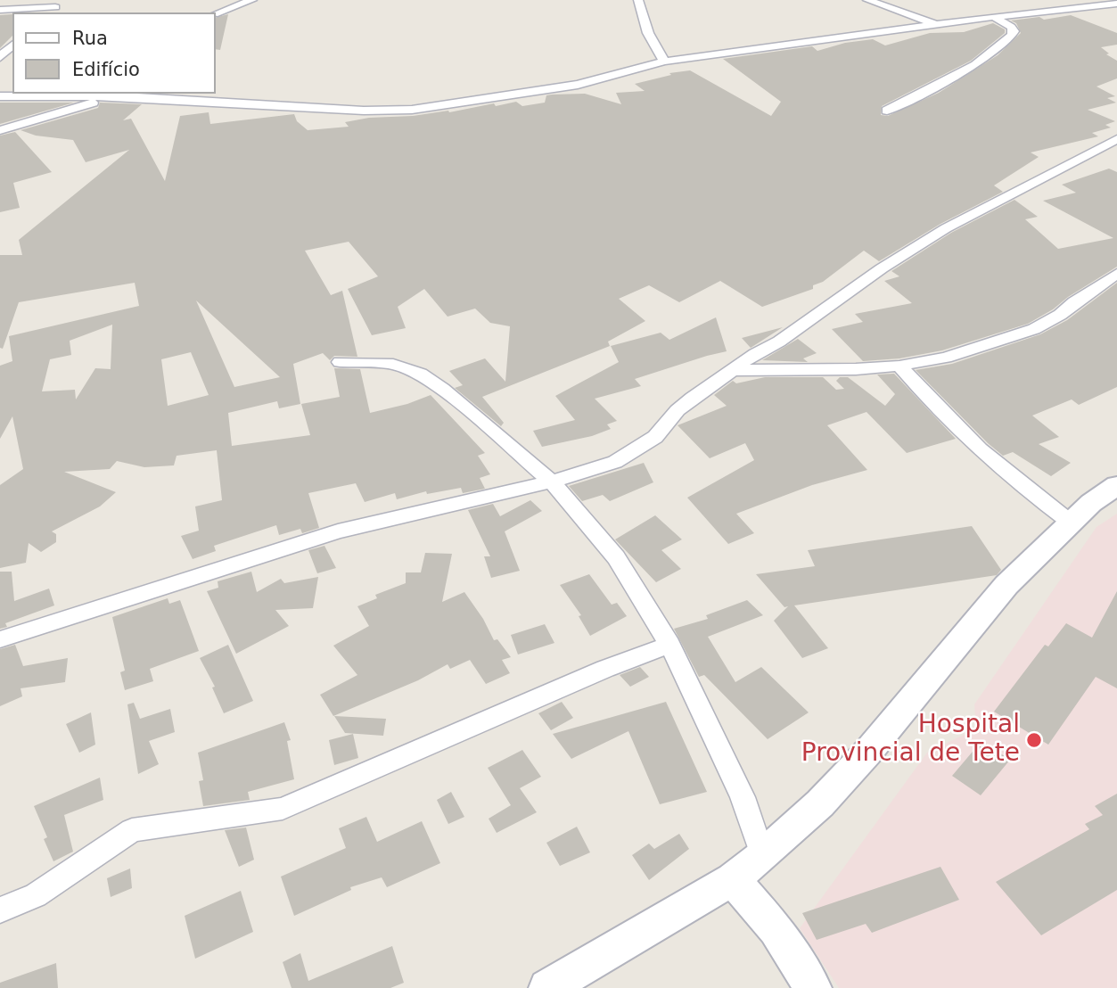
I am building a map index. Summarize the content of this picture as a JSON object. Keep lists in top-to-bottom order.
{
  "places": ["Hospital Provincial de Tete"],
  "legend": ["Rua", "Edifício"]
}
